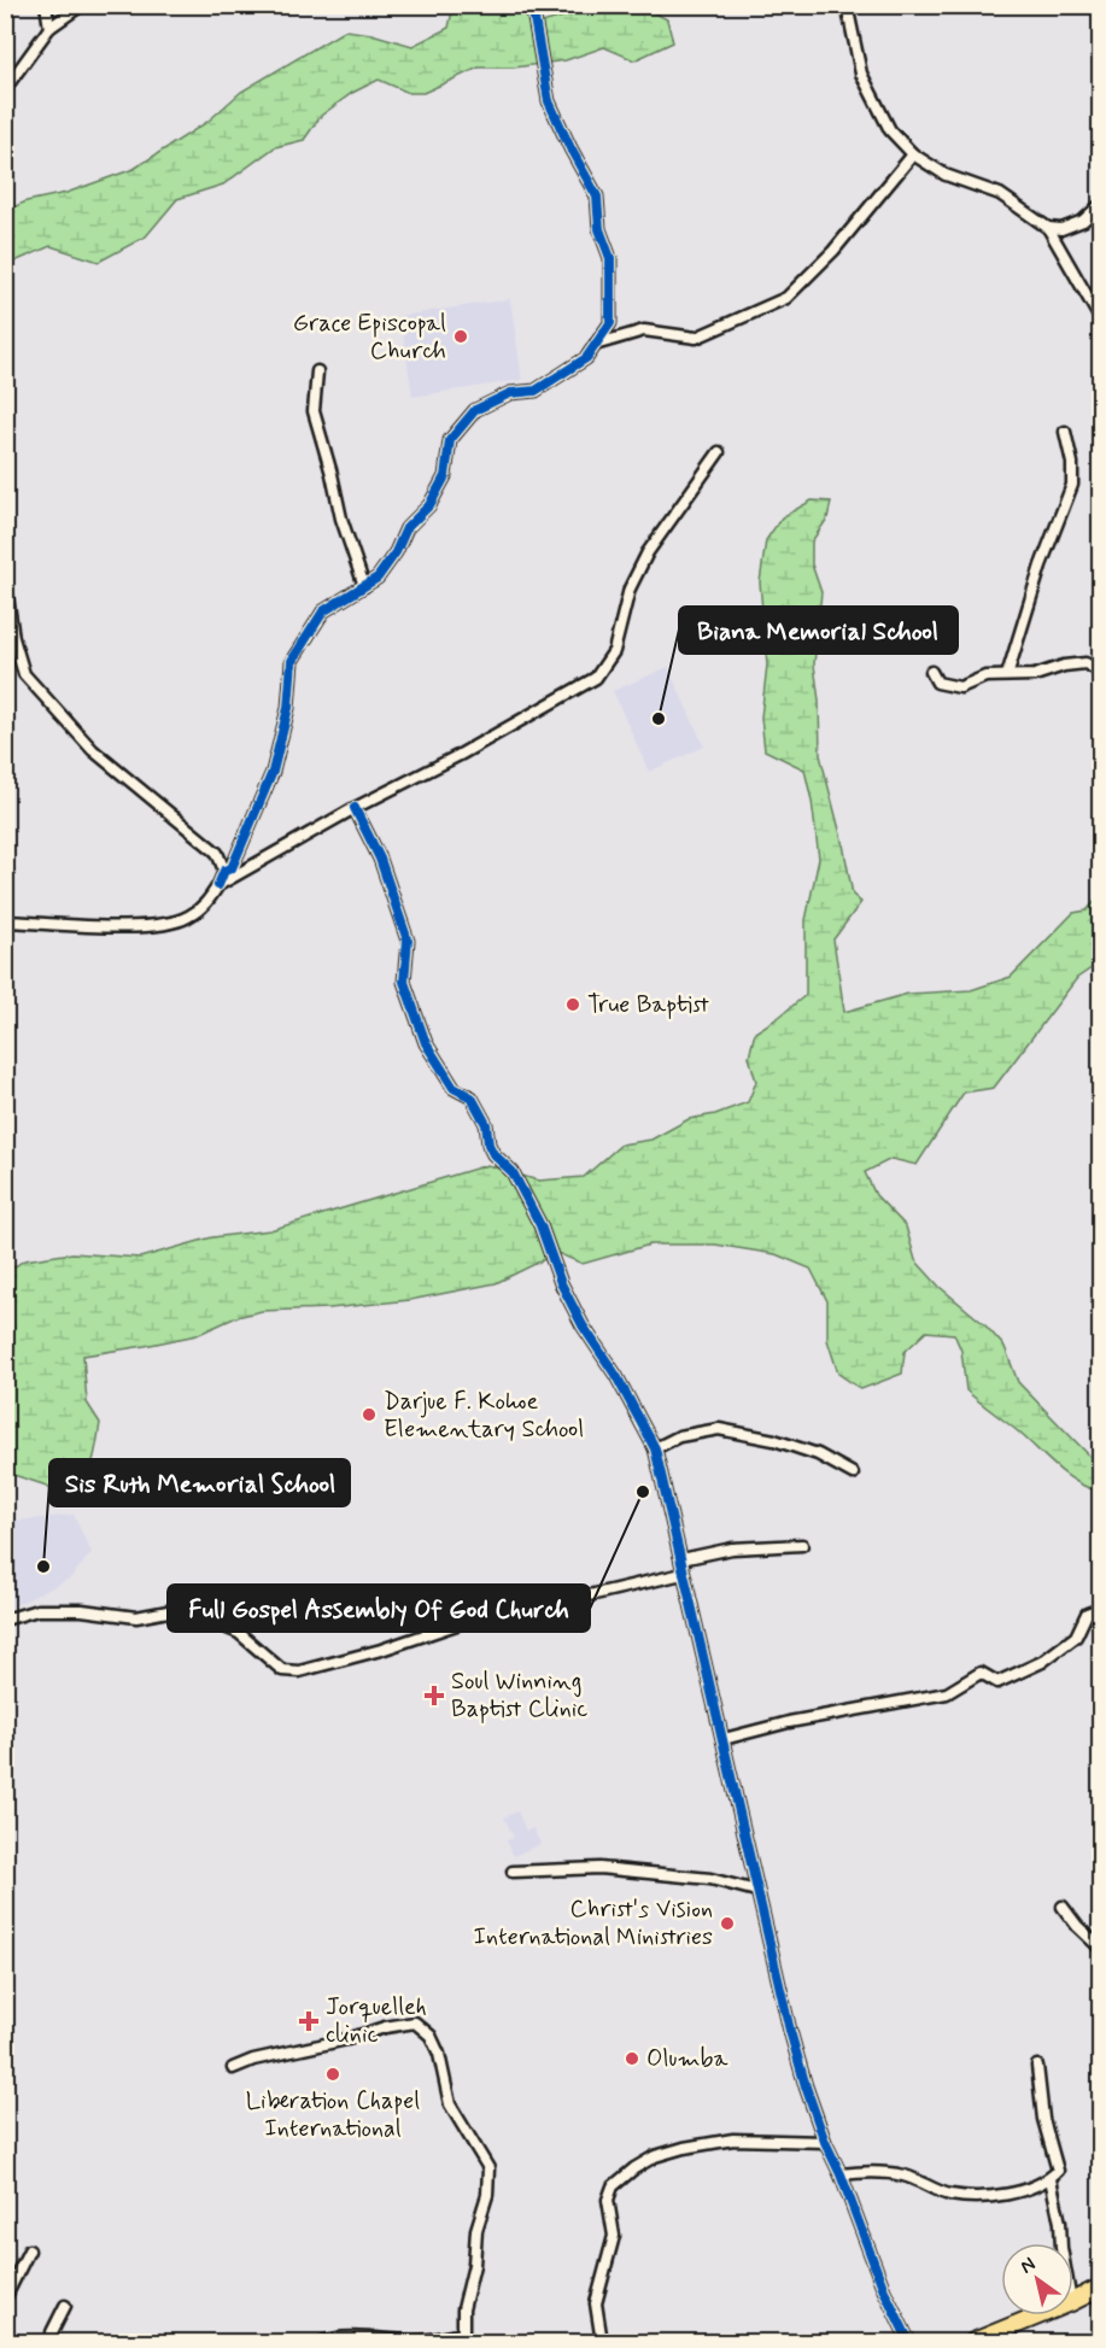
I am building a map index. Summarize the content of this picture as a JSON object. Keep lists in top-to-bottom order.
{
  "places": {
    "other": [
      "Grace Episcopal Church",
      "Biana Memorial School",
      "True Baptist",
      "Darjue F. Kohoe Elementary School",
      "Full Gospel Assembly Of God Church",
      "Sis Ruth Memorial School",
      "Christ's Vision International Ministries",
      "Olumba",
      "Liberation Chapel International"
    ],
    "health": ["Soul Winning Baptist Clinic", "Jorquelleh clinic"]
  },
  "north": "top left"
}
